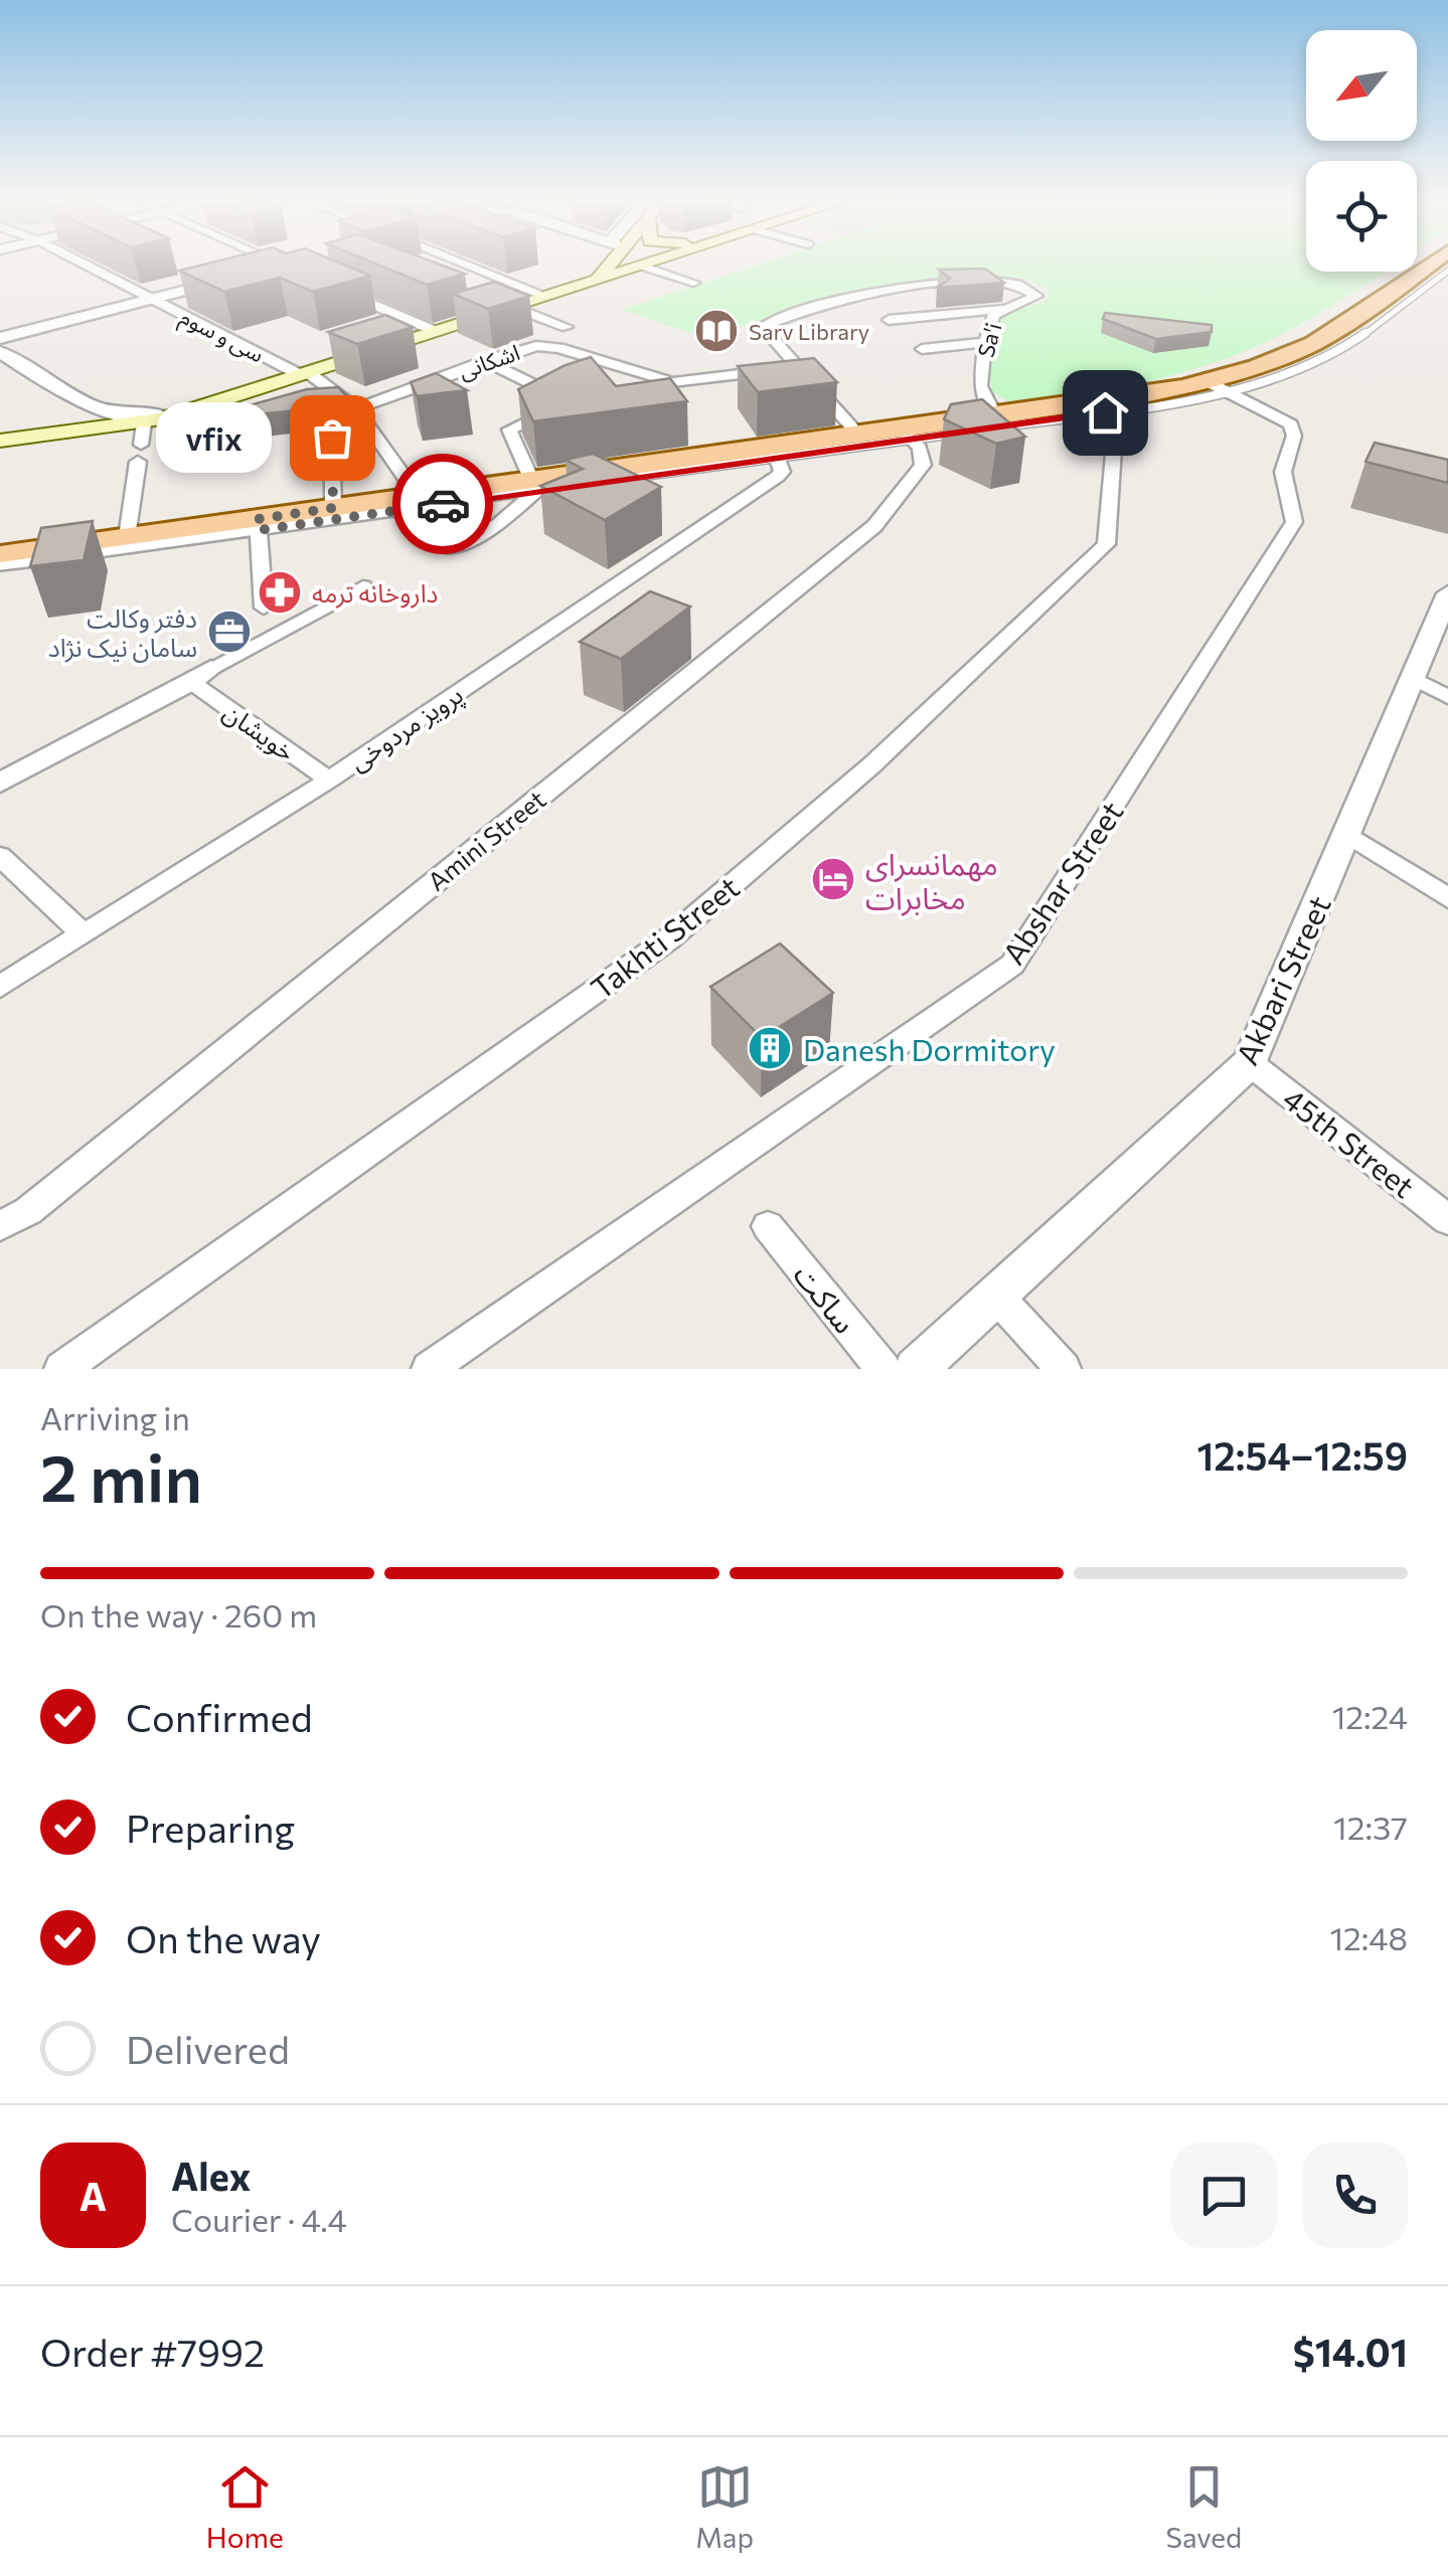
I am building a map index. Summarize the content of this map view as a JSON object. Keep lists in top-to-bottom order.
{
  "streets": {
    "street": [
      "سی و سوم",
      "Sa'i",
      "اشکانی",
      "پرویز مردوخی",
      "خویشان",
      "Amini Street",
      "Abshar Street",
      "Takhti Street",
      "Akbari Street",
      "45th Street",
      "ساکت"
    ]
  },
  "crossings": [
    ["سی و سوم", "اشکانی"],
    ["Sa'i", "اشکانی"],
    ["پرویز مردوخی", "خویشان"],
    ["Akbari Street", "45th Street"]
  ],
  "places": {
    "library": ["Sarv Library"],
    "other": ["vfix"],
    "pharmacy": ["داروخانه ترمه"],
    "office": ["دفتر وکالت سامان نیک نژاد"],
    "hotel": ["مهمانسرای مخابرات"],
    "building": ["Danesh Dormitory"]
  },
  "north": "bottom left",
  "page": {
    "bubble": "vfix",
    "heading": ["2 min", "Arriving in", "12:54–12:59"],
    "panel": [
      "Alex",
      "Courier · 4.4",
      "Order #7992",
      "$14.01"
    ],
    "bar": "On the way · 260 m",
    "list": [
      ["Confirmed", "12:24"],
      ["Preparing", "12:37"],
      ["On the way", "12:48"],
      "Delivered"
    ],
    "round": "A",
    "tabs": ["Home", "Map", "Saved"]
  }
}
